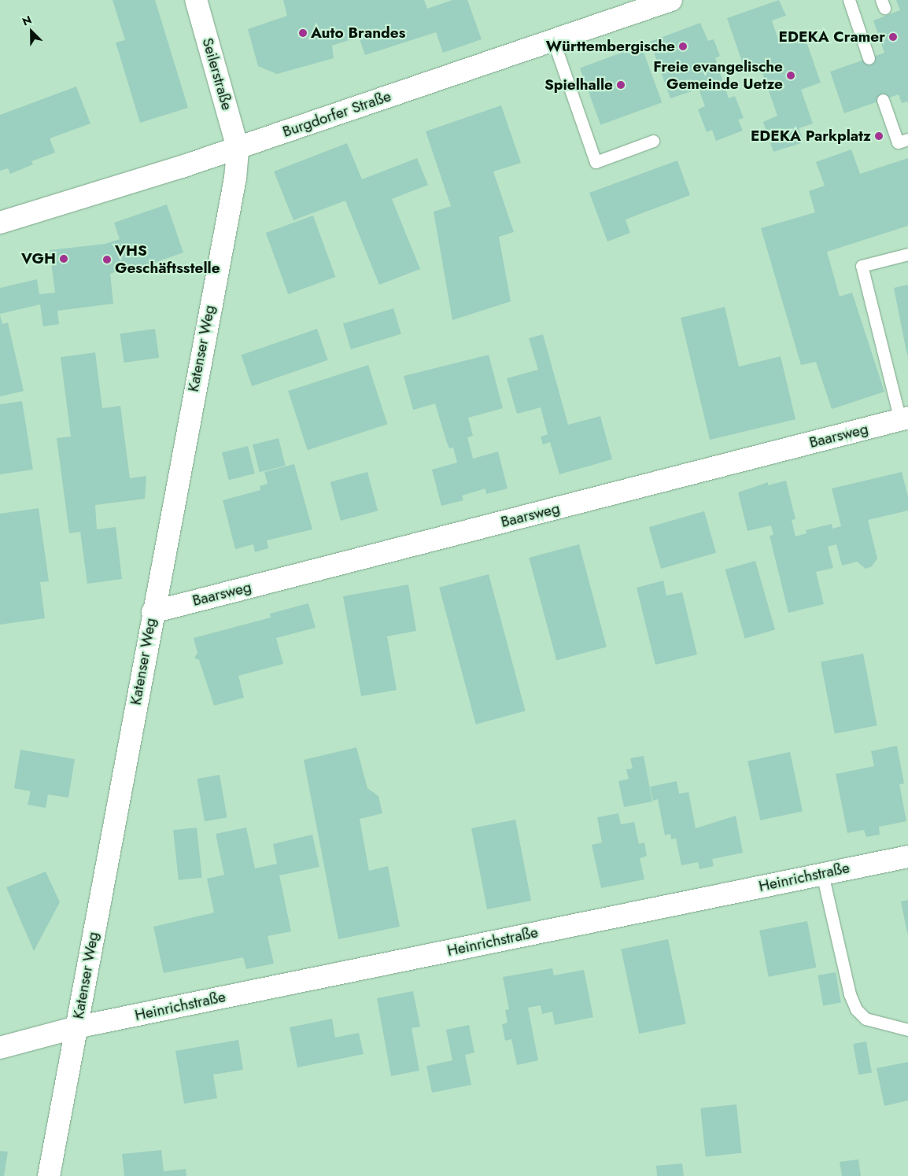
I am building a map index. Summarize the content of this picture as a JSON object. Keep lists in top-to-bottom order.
{
  "streets": {
    "street": [
      "Seilerstraße",
      "Burgdorfer Straße",
      "Katenser Weg",
      "Baarsweg",
      "Heinrichstraße"
    ]
  },
  "crossings": [
    ["Seilerstraße", "Burgdorfer Straße"],
    ["Seilerstraße", "Katenser Weg"],
    ["Burgdorfer Straße", "Katenser Weg"],
    ["Katenser Weg", "Baarsweg"],
    ["Katenser Weg", "Heinrichstraße"]
  ],
  "places": [
    "Auto Brandes",
    "EDEKA Cramer",
    "Württembergische",
    "Freie evangelische Gemeinde Uetze",
    "Spielhalle",
    "EDEKA Parkplatz",
    "VGH",
    "VHS Geschäftsstelle"
  ],
  "north": "top left"
}
